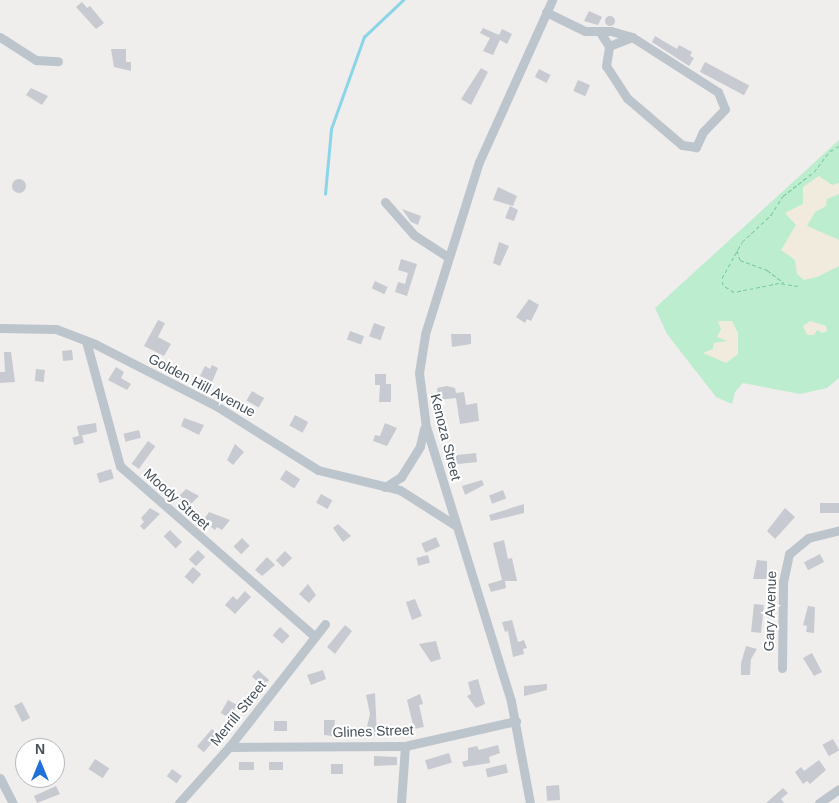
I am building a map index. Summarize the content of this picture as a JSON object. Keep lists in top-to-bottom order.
{
  "streets": {
    "street": [
      "Golden Hill Avenue",
      "Kenoza Street",
      "Moody Street",
      "Gary Avenue",
      "Merrill Street",
      "Glines Street"
    ]
  },
  "crossings": [
    ["Golden Hill Avenue", "Kenoza Street"],
    ["Golden Hill Avenue", "Moody Street"],
    ["Kenoza Street", "Glines Street"],
    ["Moody Street", "Merrill Street"],
    ["Merrill Street", "Glines Street"]
  ],
  "north": "top"
}
